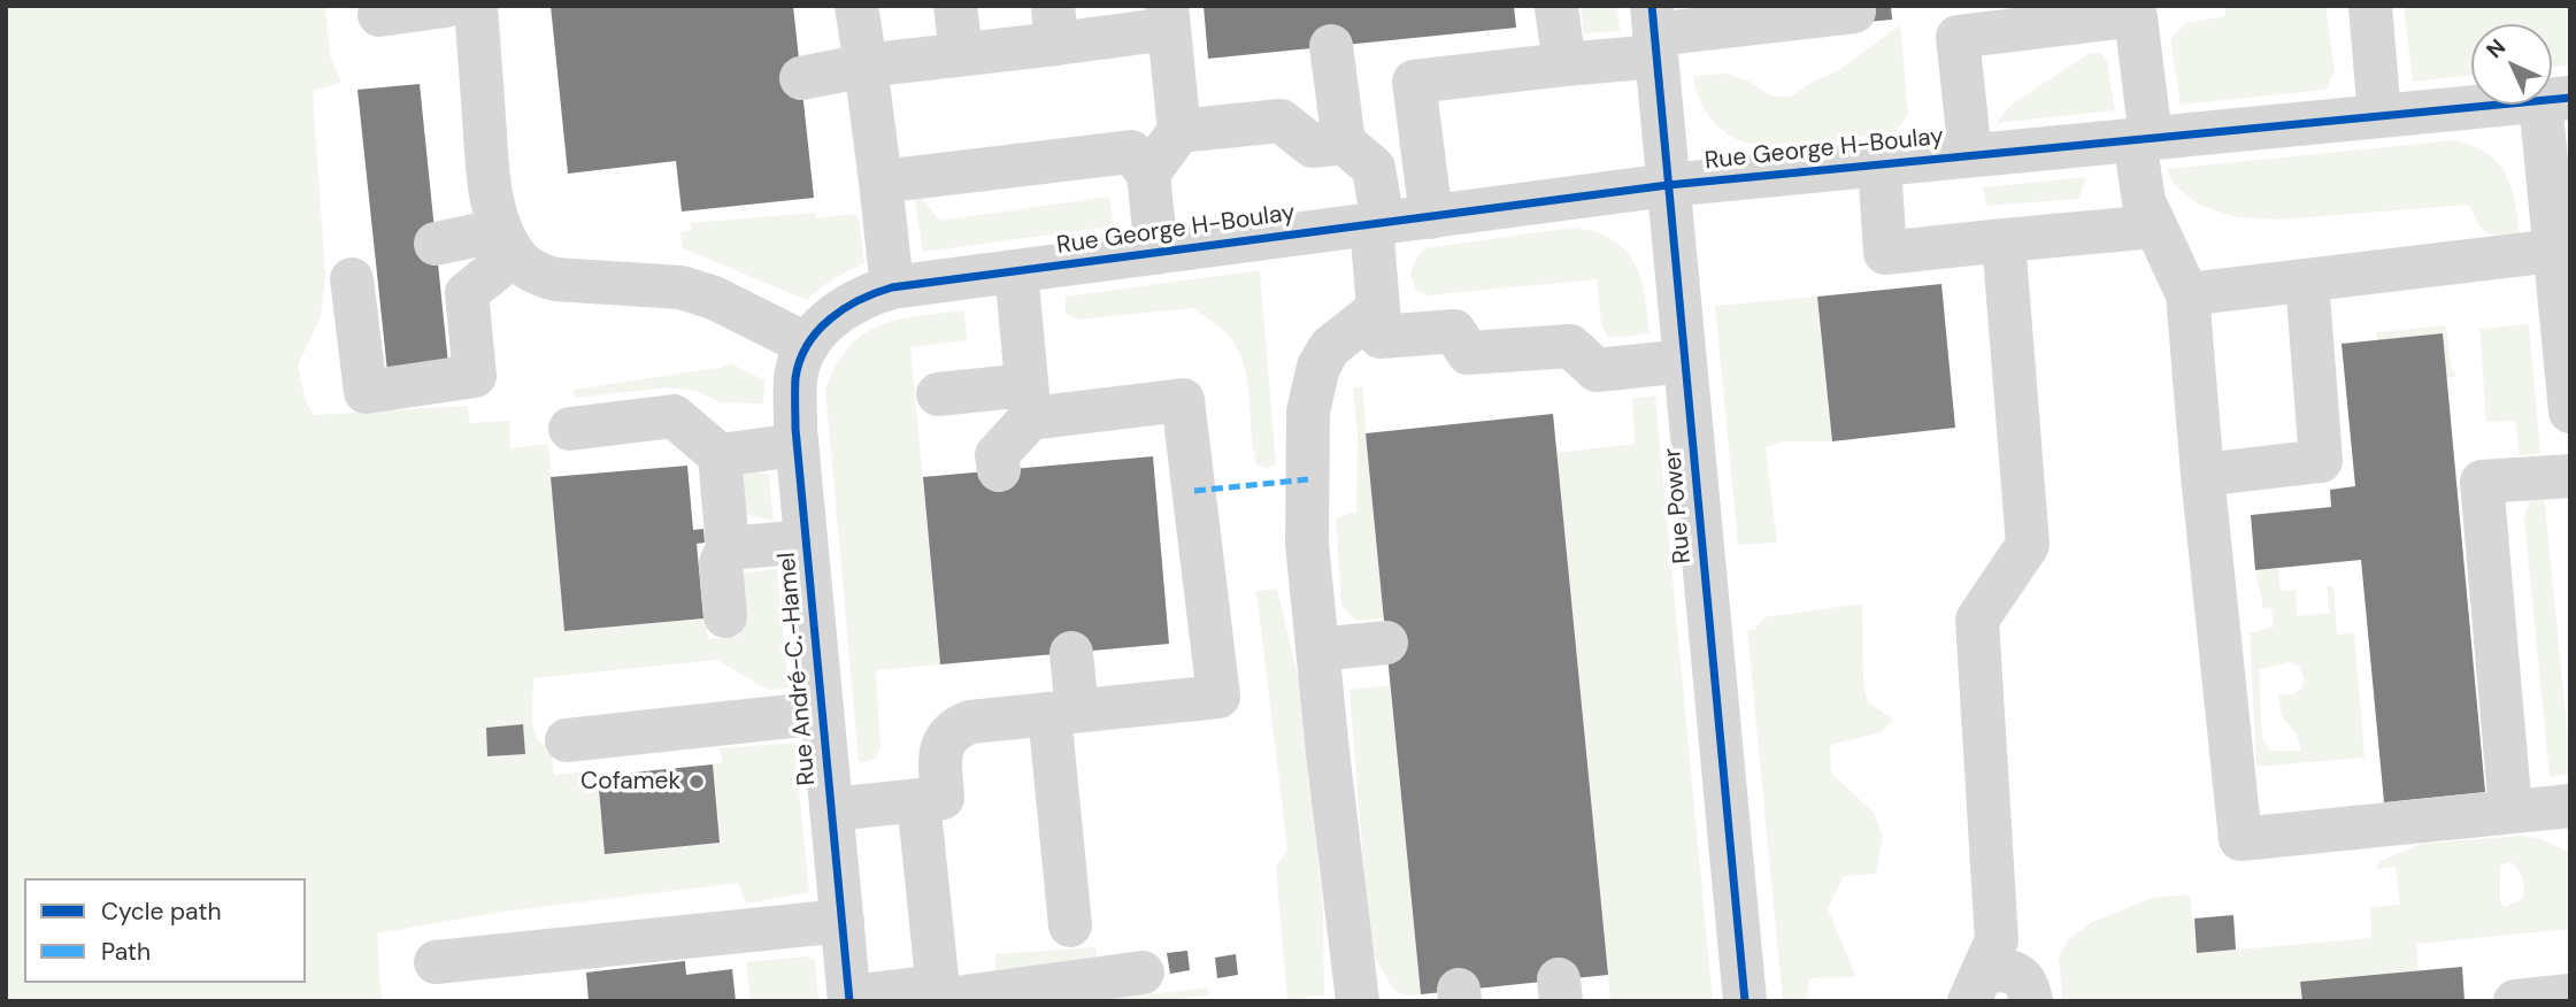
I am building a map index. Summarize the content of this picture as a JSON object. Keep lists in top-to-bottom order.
{
  "streets": {
    "street": ["Rue George H-Boulay", "Rue Power", "Rue André-C.-Hamel"]
  },
  "crossings": [
    ["Rue George H-Boulay", "Rue Power"],
    ["Rue George H-Boulay", "Rue André-C.-Hamel"]
  ],
  "places": ["Cofamek"],
  "legend": ["Cycle path", "Path"],
  "north": "top left"
}
